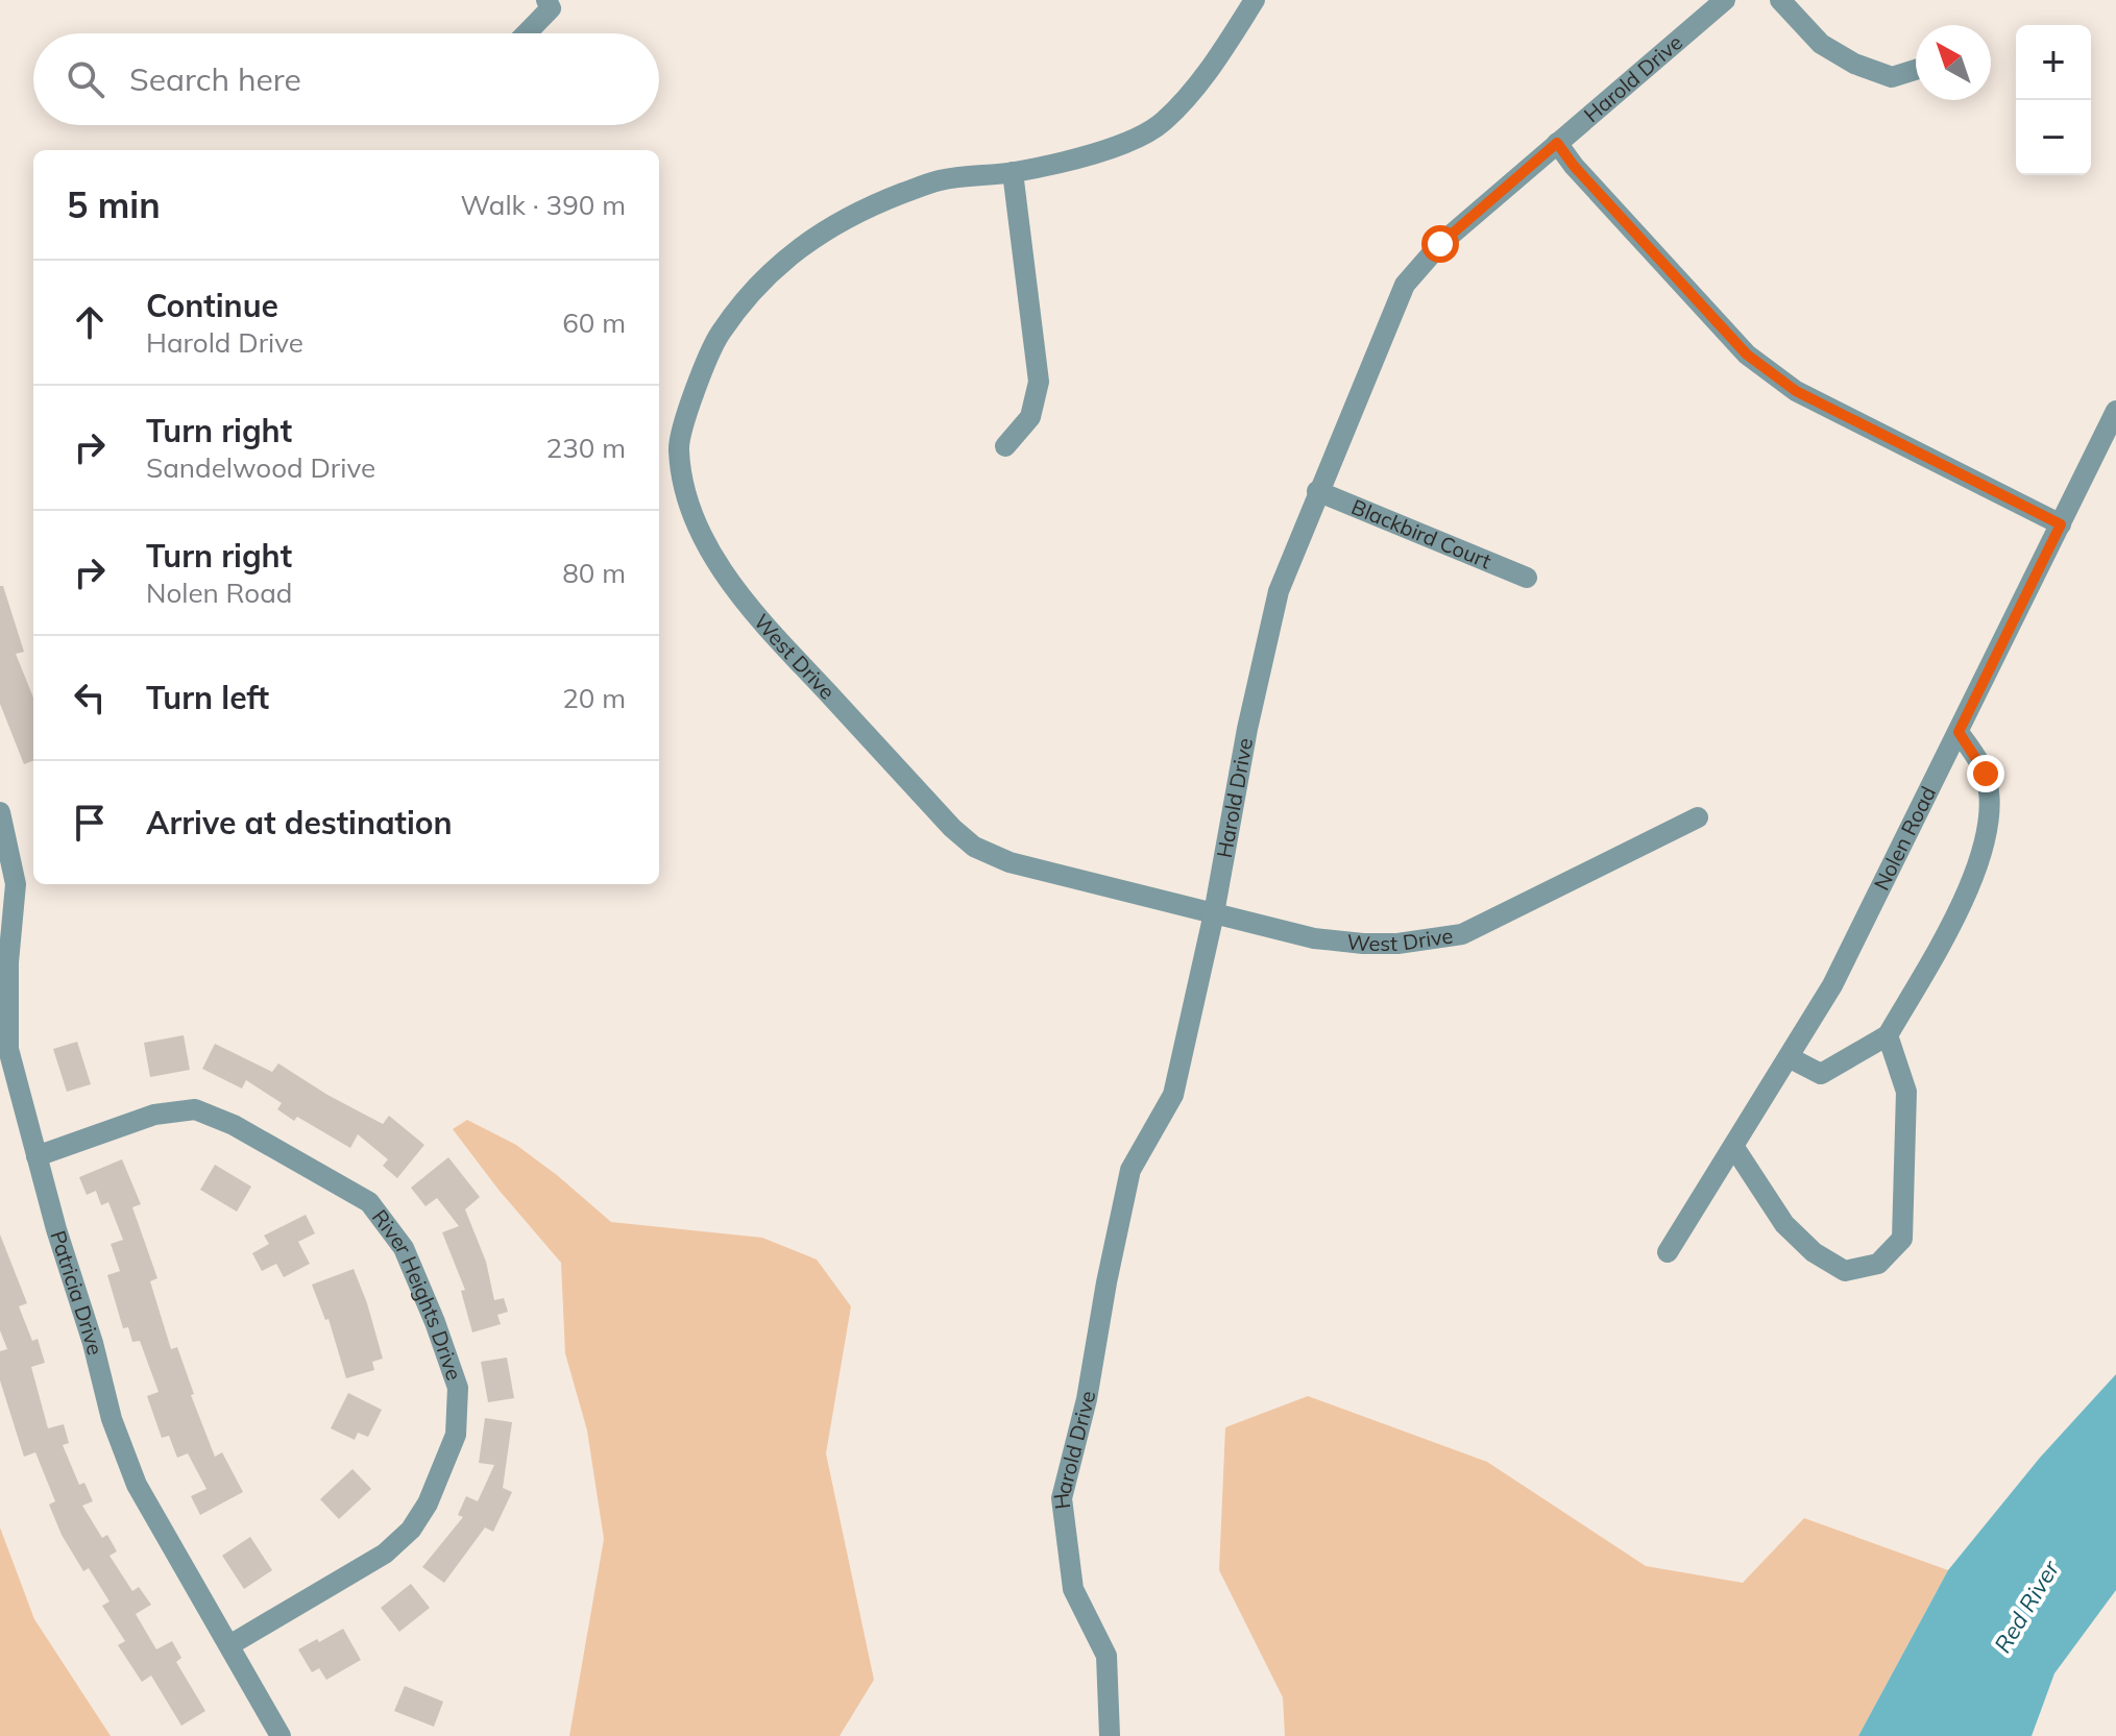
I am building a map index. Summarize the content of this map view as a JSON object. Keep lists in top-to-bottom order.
{
  "streets": {
    "street": [
      "Harold Drive",
      "Blackbird Court",
      "West Drive",
      "Nolen Road",
      "Patricia Drive",
      "River Heights Drive"
    ]
  },
  "crossings": [
    ["Harold Drive", "Blackbird Court"],
    ["Harold Drive", "West Drive"],
    ["Patricia Drive", "River Heights Drive"]
  ],
  "water": ["Red River"],
  "north": "top left",
  "page": {
    "map_buttons": ["+", "−"],
    "search": "Search here",
    "heading": ["5 min", "Walk · 390 m"],
    "list": [
      ["Continue", "Harold Drive", "60 m"],
      ["Turn right", "Sandelwood Drive", "230 m"],
      ["Turn right", "Nolen Road", "80 m"],
      ["Turn left", "20 m"],
      "Arrive at destination"
    ]
  }
}
